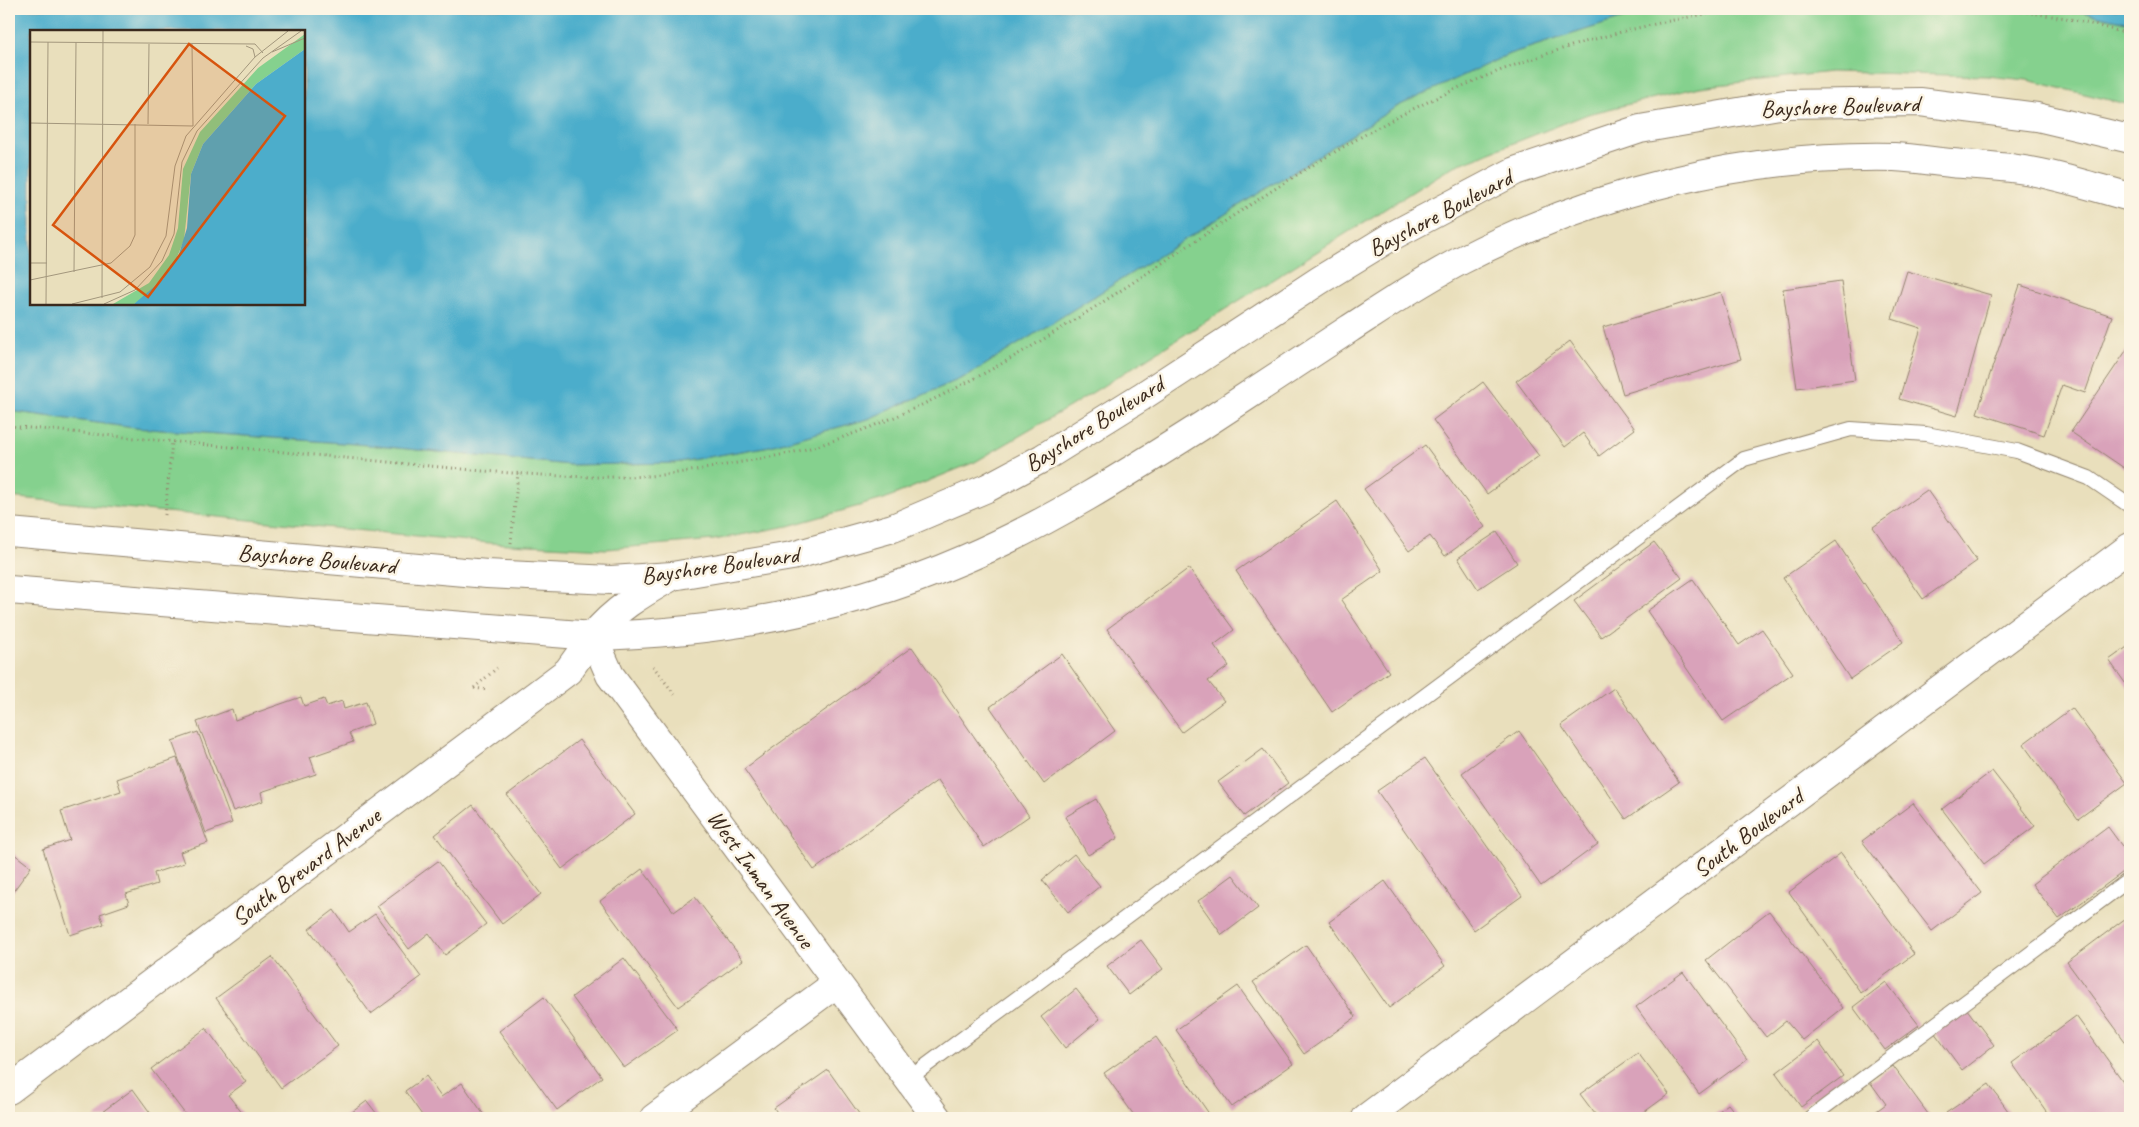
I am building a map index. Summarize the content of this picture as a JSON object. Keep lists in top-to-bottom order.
{
  "streets": {
    "main road": [
      "Bayshore Boulevard",
      "South Boulevard",
      "South Brevard Avenue",
      "West Inman Avenue"
    ]
  },
  "crossings": [
    ["Bayshore Boulevard", "South Brevard Avenue"],
    ["South Brevard Avenue", "West Inman Avenue"]
  ]
}
